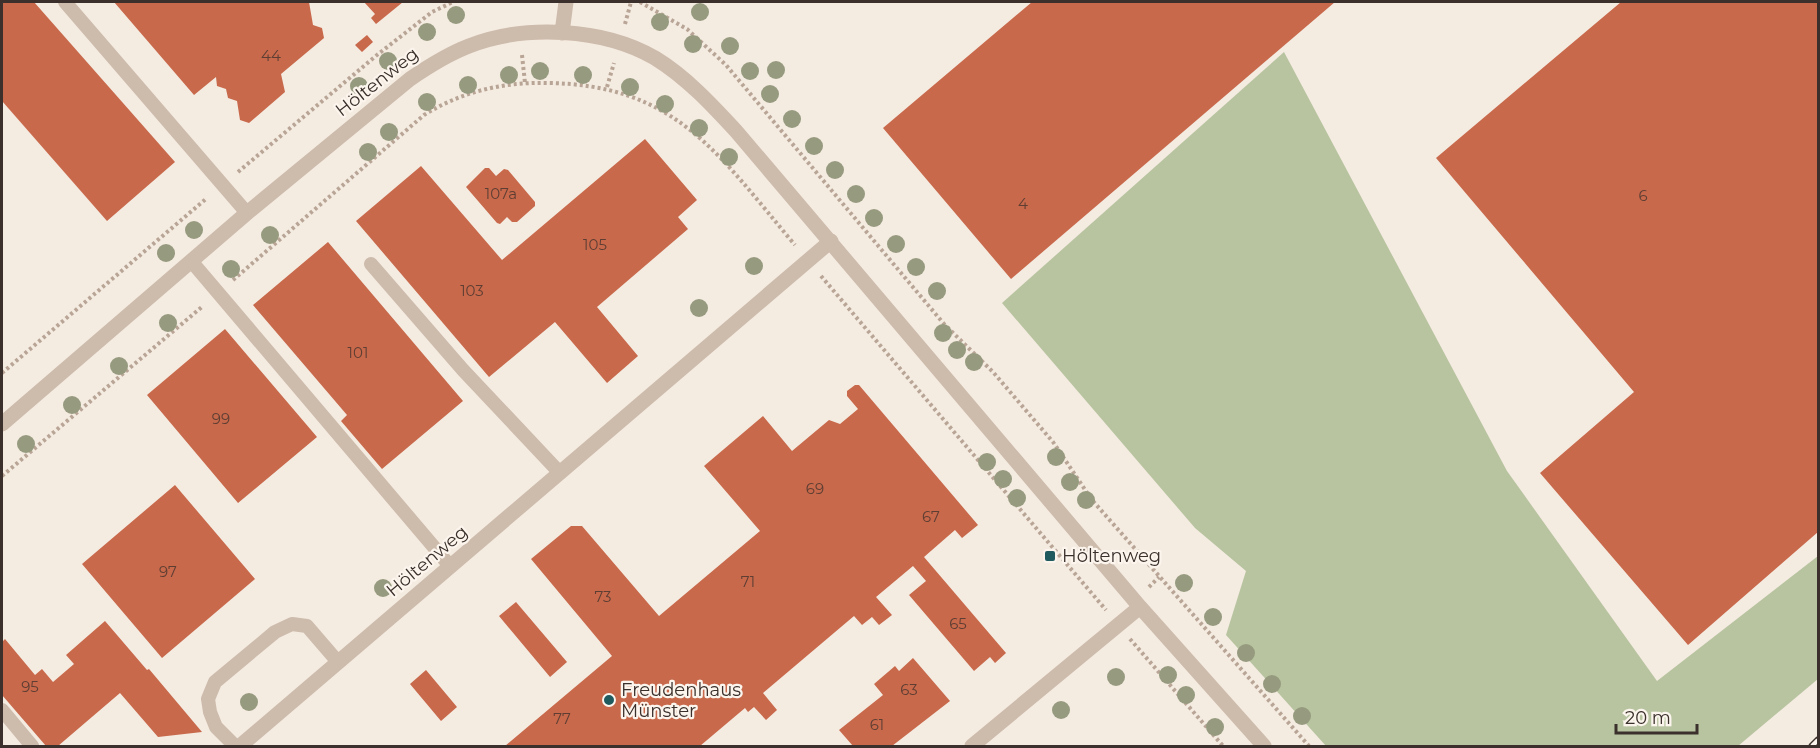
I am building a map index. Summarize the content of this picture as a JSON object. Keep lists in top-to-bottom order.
{
  "streets": {
    "street": ["Höltenweg"]
  },
  "places": {
    "transit": ["Höltenweg"],
    "other": ["Freudenhaus Münster"]
  },
  "house_numbers": [
    "44",
    "107a",
    "6",
    "4",
    "105",
    "103",
    "101",
    "99",
    "69",
    "67",
    "97",
    "71",
    "73",
    "65",
    "95",
    "63",
    "77",
    "61"
  ],
  "scale_bar": "20 m"
}
